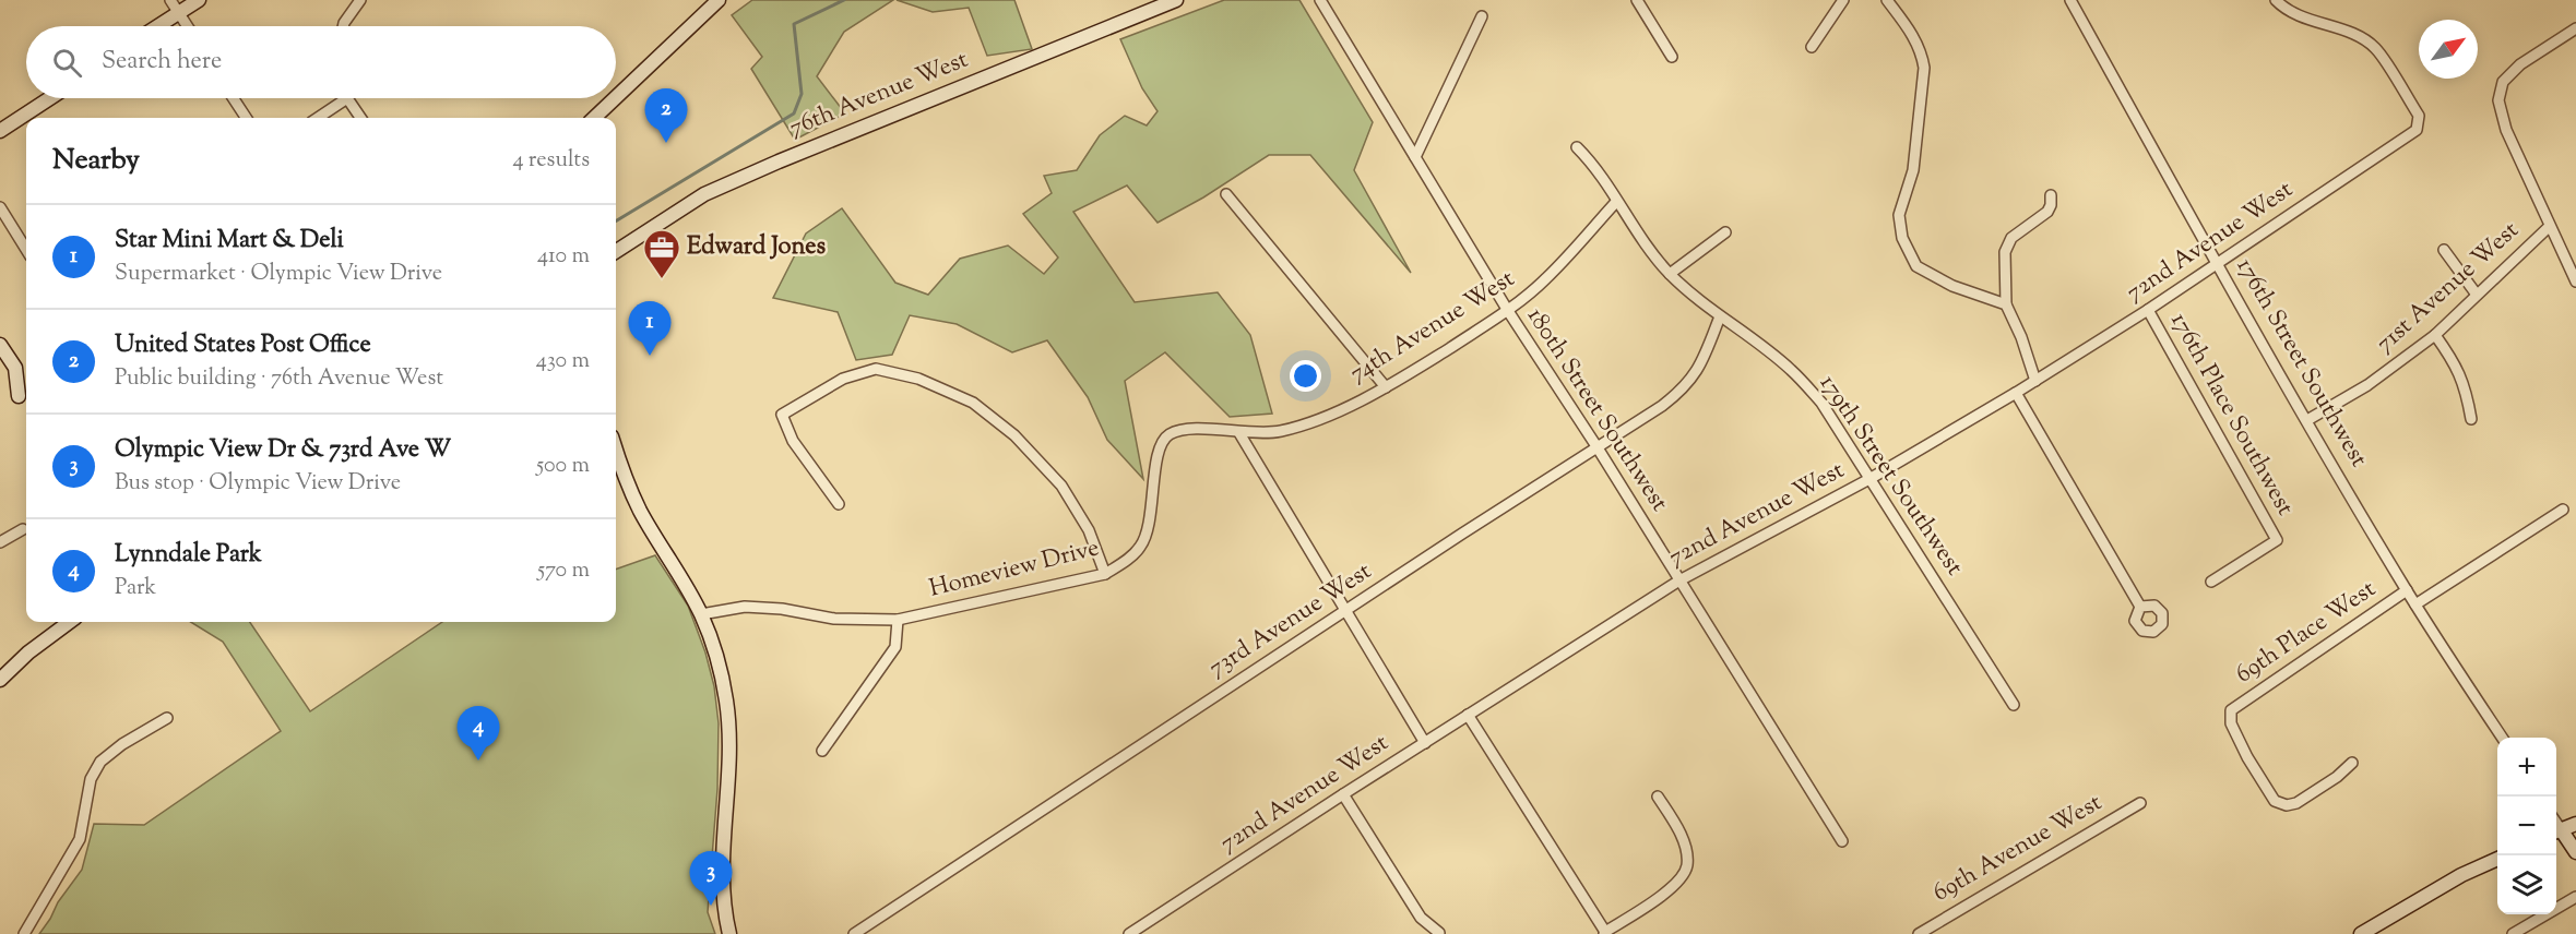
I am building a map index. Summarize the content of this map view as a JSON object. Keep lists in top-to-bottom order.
{
  "streets": {
    "street": [
      "76th Avenue West",
      "72nd Avenue West",
      "71st Avenue West",
      "74th Avenue West",
      "176th Street Southwest",
      "180th Street Southwest",
      "176th Place Southwest",
      "179th Street Southwest",
      "Homeview Drive",
      "73rd Avenue West",
      "69th Place West",
      "69th Avenue West"
    ]
  },
  "crossings": [
    ["72nd Avenue West", "176th Street Southwest"],
    ["72nd Avenue West", "180th Street Southwest"],
    ["72nd Avenue West", "176th Place Southwest"],
    ["72nd Avenue West", "179th Street Southwest"],
    ["71st Avenue West", "176th Street Southwest"],
    ["74th Avenue West", "180th Street Southwest"],
    ["74th Avenue West", "179th Street Southwest"],
    ["74th Avenue West", "Homeview Drive"],
    ["176th Street Southwest", "69th Place West"],
    ["180th Street Southwest", "73rd Avenue West"],
    ["179th Street Southwest", "73rd Avenue West"]
  ],
  "places": {
    "office": ["Edward Jones"]
  },
  "north": "top right",
  "page": {
    "search": "Search here",
    "pins": [
      "2",
      "1",
      "4",
      "3"
    ],
    "heading": ["Nearby", "4 results"],
    "list": [
      {
        "mark": "1",
        "name": "Star Mini Mart & Deli",
        "note": "Supermarket · Olympic View Drive",
        "value": "410 m"
      },
      {
        "mark": "2",
        "name": "United States Post Office",
        "note": "Public building · 76th Avenue West",
        "value": "430 m"
      },
      {
        "mark": "3",
        "name": "Olympic View Dr & 73rd Ave W",
        "note": "Bus stop · Olympic View Drive",
        "value": "500 m"
      },
      {
        "mark": "4",
        "name": "Lynndale Park",
        "note": "Park",
        "value": "570 m"
      }
    ],
    "map_buttons": ["+", "−"]
  }
}
